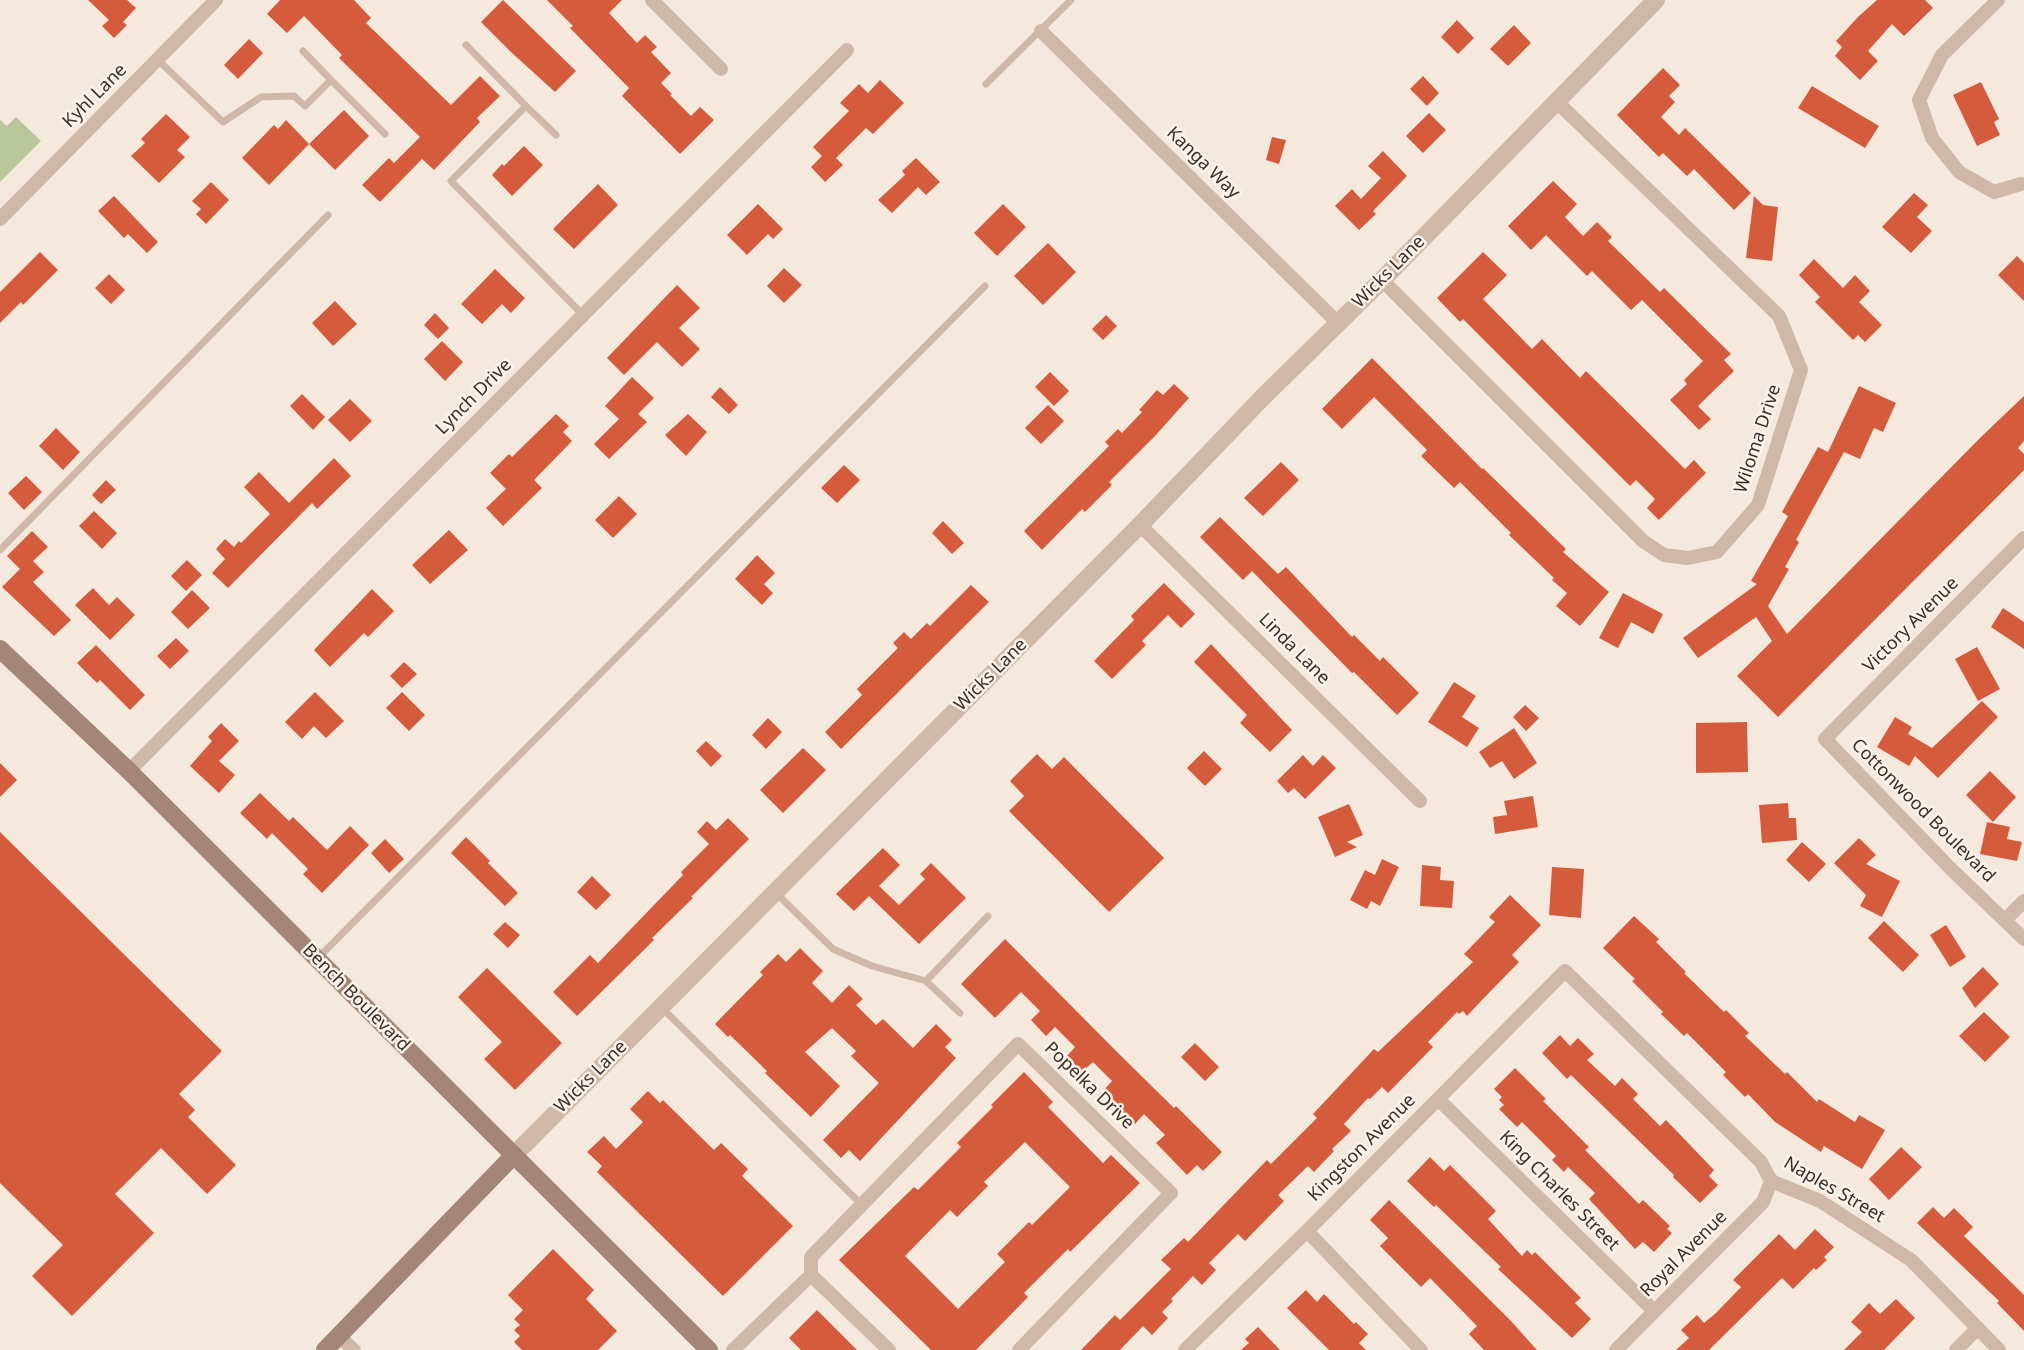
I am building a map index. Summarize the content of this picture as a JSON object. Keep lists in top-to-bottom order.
{
  "streets": {
    "main road": ["Wicks Lane", "Bench Boulevard"],
    "street": [
      "Kyhl Lane",
      "Kanga Way",
      "Lynch Drive",
      "Wiloma Drive",
      "Victory Avenue",
      "Linda Lane",
      "Cottonwood Boulevard",
      "Popelka Drive",
      "Kingston Avenue",
      "Naples Street",
      "King Charles Street",
      "Royal Avenue"
    ]
  },
  "crossings": [
    ["Kanga Way", "Wicks Lane"],
    ["Wicks Lane", "Wiloma Drive"],
    ["Wicks Lane", "Linda Lane"],
    ["Wicks Lane", "Bench Boulevard"],
    ["Lynch Drive", "Bench Boulevard"],
    ["Victory Avenue", "Cottonwood Boulevard"],
    ["Kingston Avenue", "Naples Street"],
    ["Kingston Avenue", "King Charles Street"],
    ["Naples Street", "Royal Avenue"],
    ["King Charles Street", "Royal Avenue"]
  ]
}
